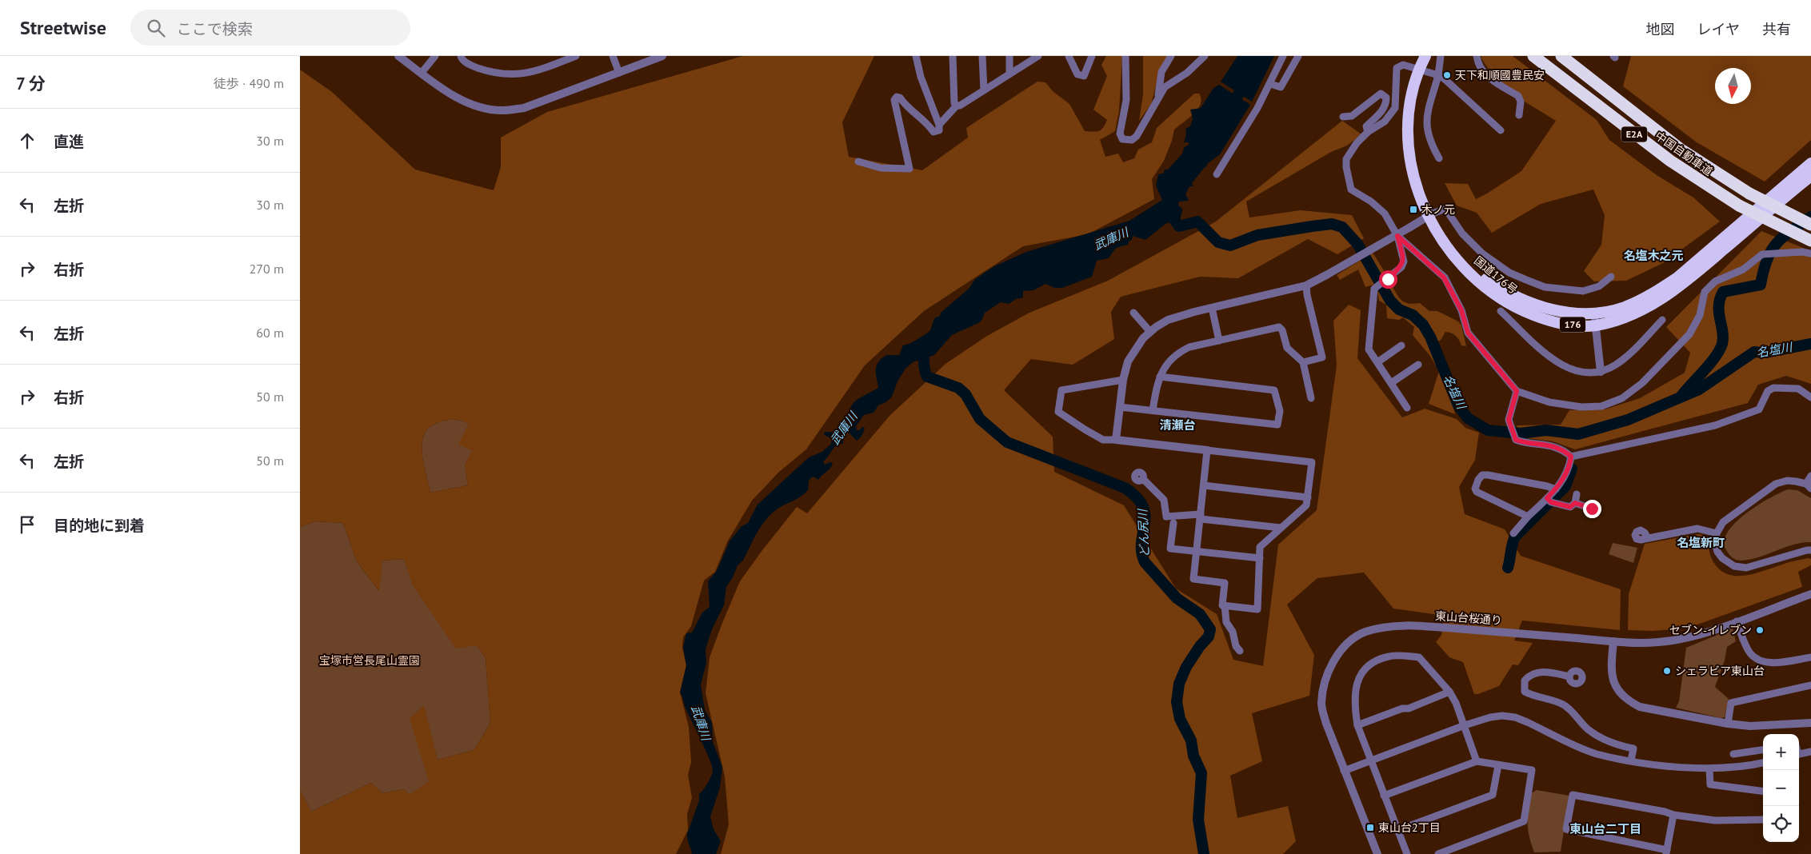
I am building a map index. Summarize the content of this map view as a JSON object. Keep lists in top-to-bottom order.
{
  "streets": {
    "highway": [
      "E2A",
      "中国自動車道",
      "国道176号",
      "176"
    ],
    "street": ["東山台桜通り"]
  },
  "districts": [
    "名塩木之元",
    "清瀬台",
    "名塩新町",
    "東山台二丁目"
  ],
  "water": ["武庫川", "名塩川", "どん尻川"],
  "parks": ["宝塚市営長尾山霊園"],
  "places": {
    "other": ["天下和順國豊民安", "セブン-イレブン", "シェラビア東山台"],
    "transit": ["木ノ元", "東山台2丁目"]
  },
  "north": "bottom",
  "page": {
    "header": "Streetwise",
    "search": "ここで検索",
    "nav": ["地図", "レイヤ", "共有"],
    "heading": ["7 分", "徒歩 · 490 m"],
    "list": [
      ["直進", "30 m"],
      ["左折", "30 m"],
      ["右折", "270 m"],
      ["左折", "60 m"],
      ["右折", "50 m"],
      ["左折", "50 m"],
      "目的地に到着"
    ],
    "map_buttons": ["+", "−"]
  }
}
